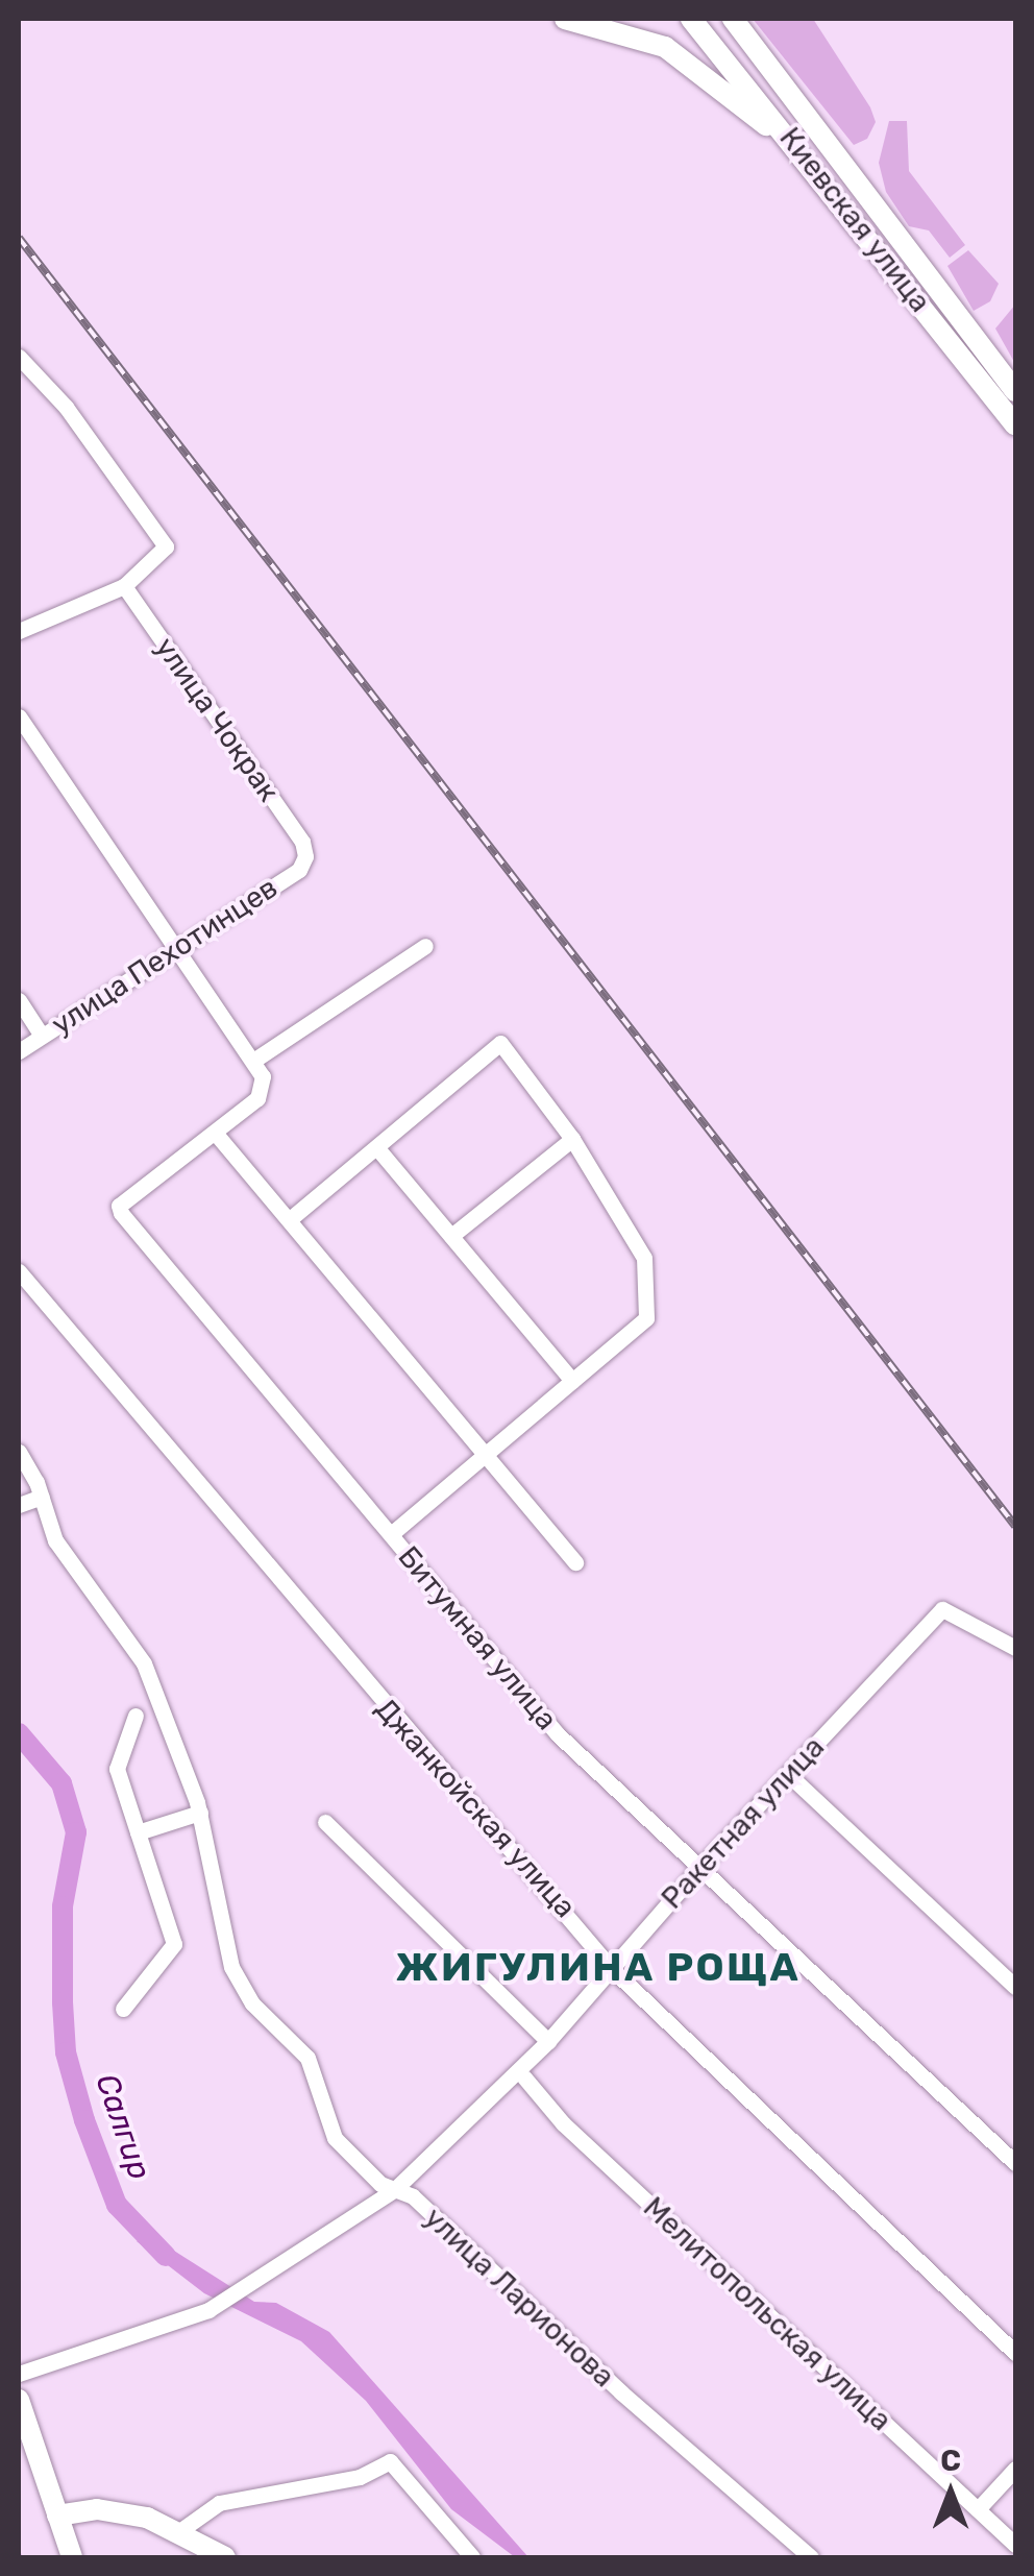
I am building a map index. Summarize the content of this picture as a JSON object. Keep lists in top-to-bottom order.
{
  "streets": {
    "main road": ["Киевская улица"],
    "street": [
      "улица Чокрак",
      "улица Пехотинцев",
      "Битумная улица",
      "Джанкойская улица",
      "Ракетная улица",
      "улица Ларионова",
      "Мелитопольская улица"
    ]
  },
  "crossings": [
    ["улица Чокрак", "улица Пехотинцев"],
    ["Битумная улица", "Ракетная улица"],
    ["Джанкойская улица", "Ракетная улица"],
    ["Ракетная улица", "улица Ларионова"],
    ["Ракетная улица", "Мелитопольская улица"]
  ],
  "districts": ["ЖИГУЛИНА РОЩА"],
  "water": ["Салгир"],
  "north": "top"
}
